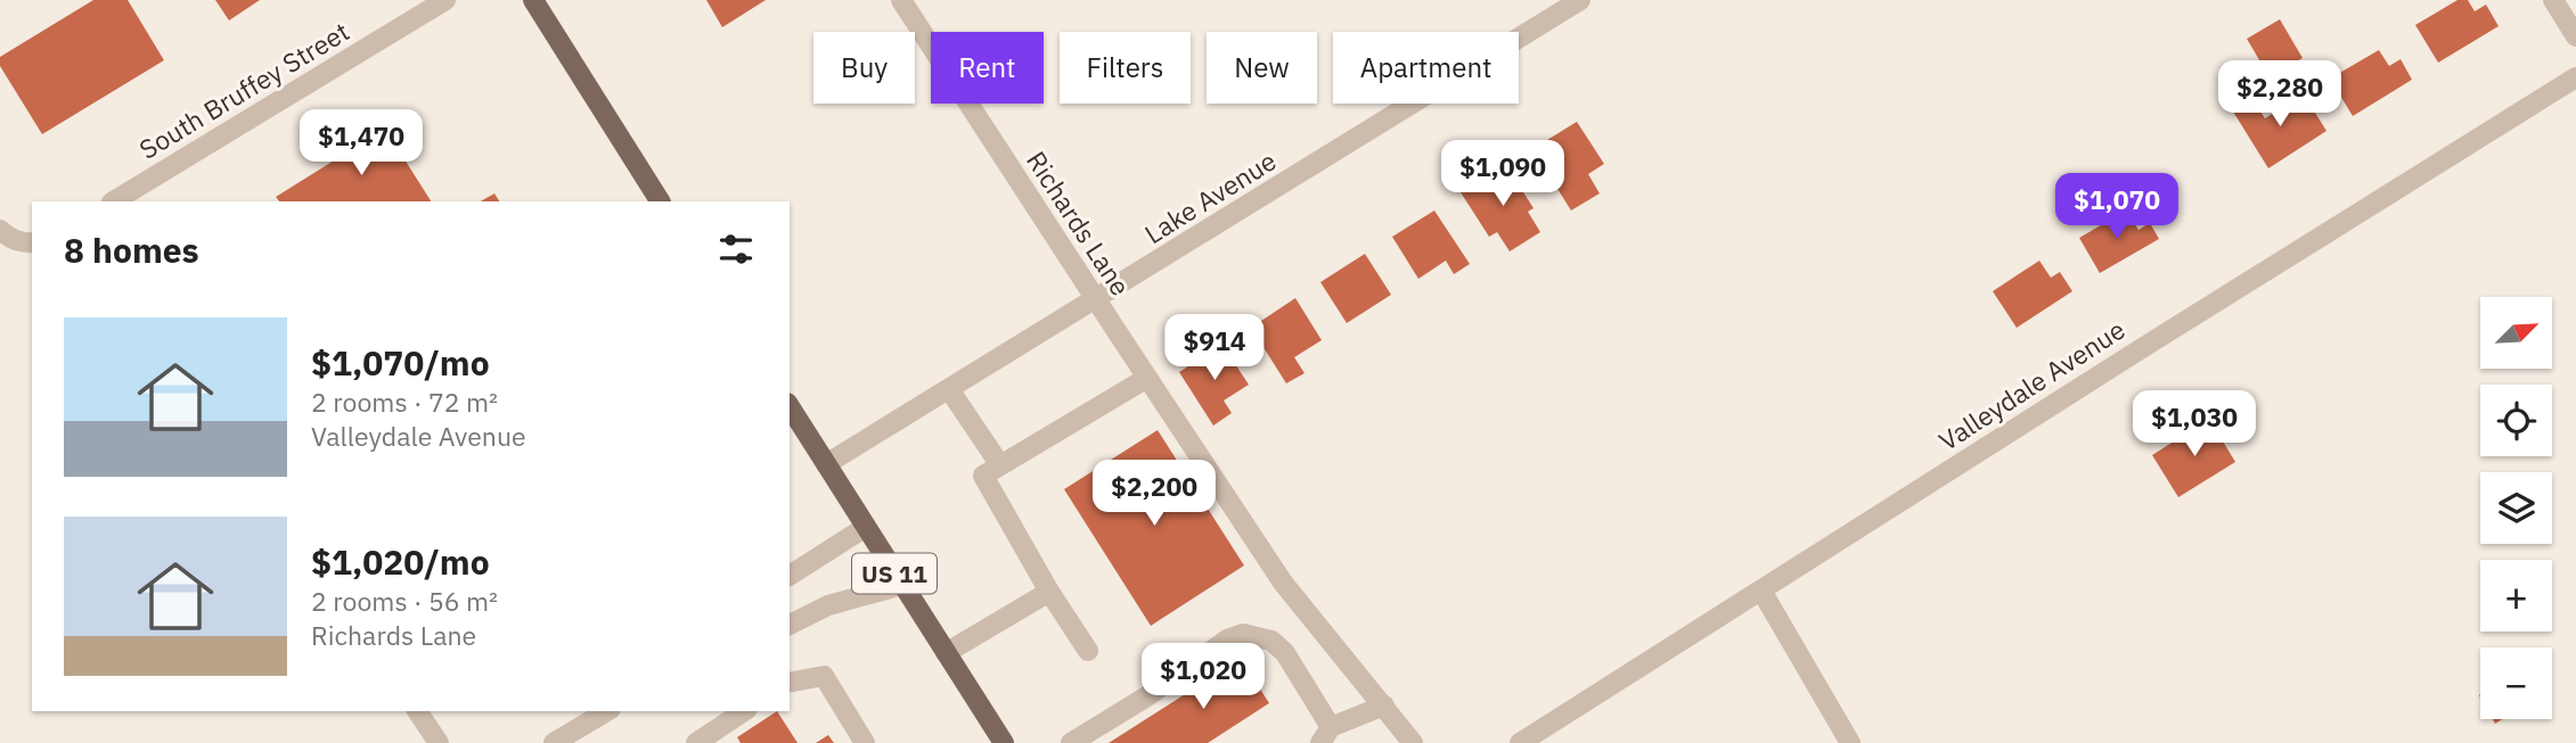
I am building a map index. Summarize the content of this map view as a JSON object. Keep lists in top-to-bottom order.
{
  "streets": {
    "main road": ["US 11"],
    "street": [
      "South Bruffey Street",
      "Lake Avenue",
      "Richards Lane",
      "Valleydale Avenue"
    ]
  },
  "crossings": [
    ["Lake Avenue", "Richards Lane"],
    ["Lake Avenue", "US 11"]
  ],
  "north": "top right",
  "page": {
    "chip": [
      "Buy",
      "Rent",
      "Filters",
      "New",
      "Apartment"
    ],
    "price": [
      "$2,280",
      "$1,470",
      "$1,090",
      "$1,070",
      "$914",
      "$1,030",
      "$2,200",
      "$1,020"
    ],
    "heading": "8 homes",
    "map_buttons": ["+", "−"],
    "list": [
      {
        "name": "$1,070/mo",
        "note": "2 rooms · 72 m² · Valleydale Avenue"
      },
      {
        "name": "$1,020/mo",
        "note": "2 rooms · 56 m² · Richards Lane"
      }
    ]
  }
}
